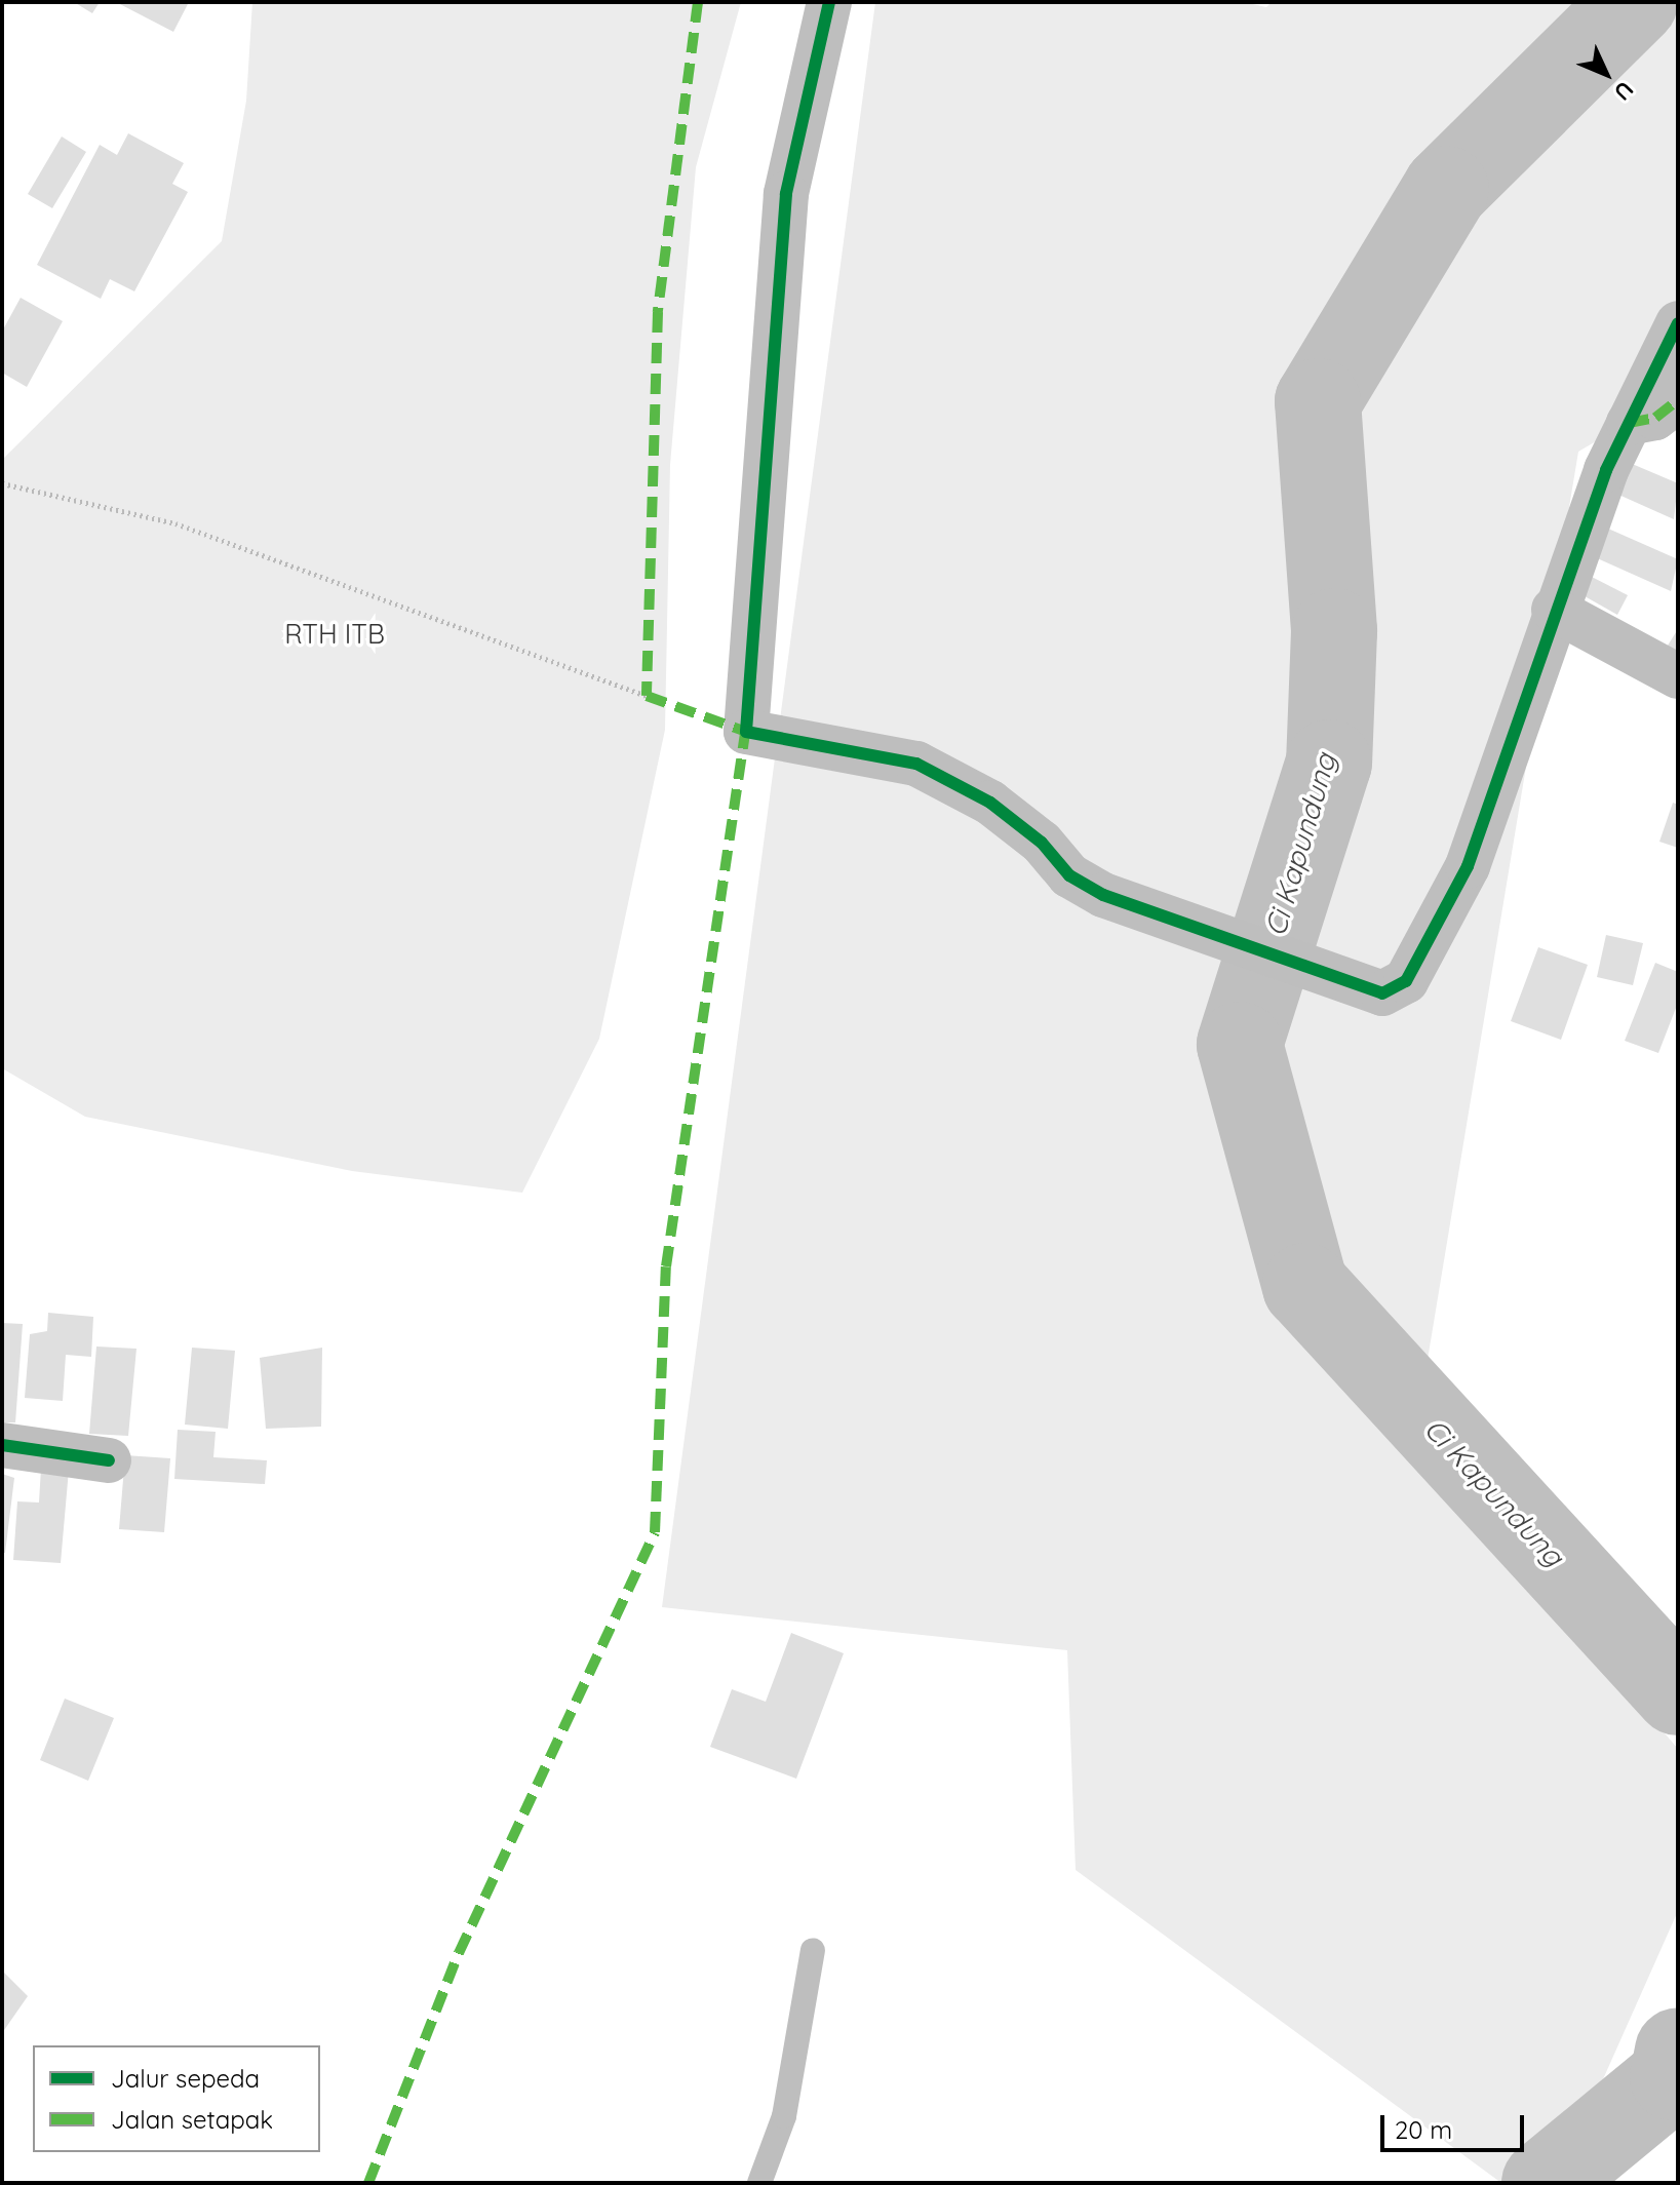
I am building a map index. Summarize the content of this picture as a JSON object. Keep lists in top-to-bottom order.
{
  "water": ["Ci Kapundung"],
  "parks": ["RTH ITB"],
  "legend": ["Jalur sepeda", "Jalan setapak"],
  "scale_bar": "20 m",
  "north": "bottom right"
}
